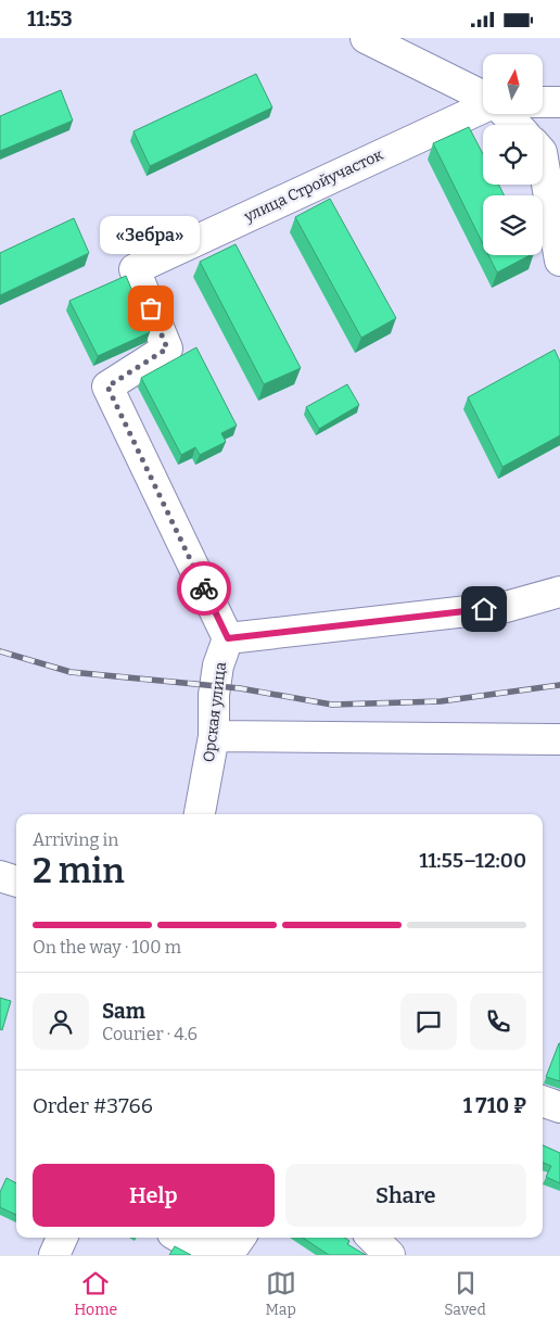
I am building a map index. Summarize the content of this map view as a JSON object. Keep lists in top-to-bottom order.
{
  "streets": {
    "street": ["улица Стройучасток", "Орская улица"]
  },
  "crossings": [
    ["улица Стройучасток", "Орская улица"]
  ],
  "places": ["«Зебра»"],
  "north": "top",
  "page": {
    "status": "11:53",
    "bubble": "«Зебра»",
    "heading": ["2 min", "Arriving in", "11:55–12:00"],
    "panel": [
      "Sam",
      "Courier · 4.6",
      "Order #3766",
      "1 710 ₽"
    ],
    "bar": "On the way · 100 m",
    "buttons": ["Help", "Share"],
    "tabs": ["Home", "Map", "Saved"]
  }
}
